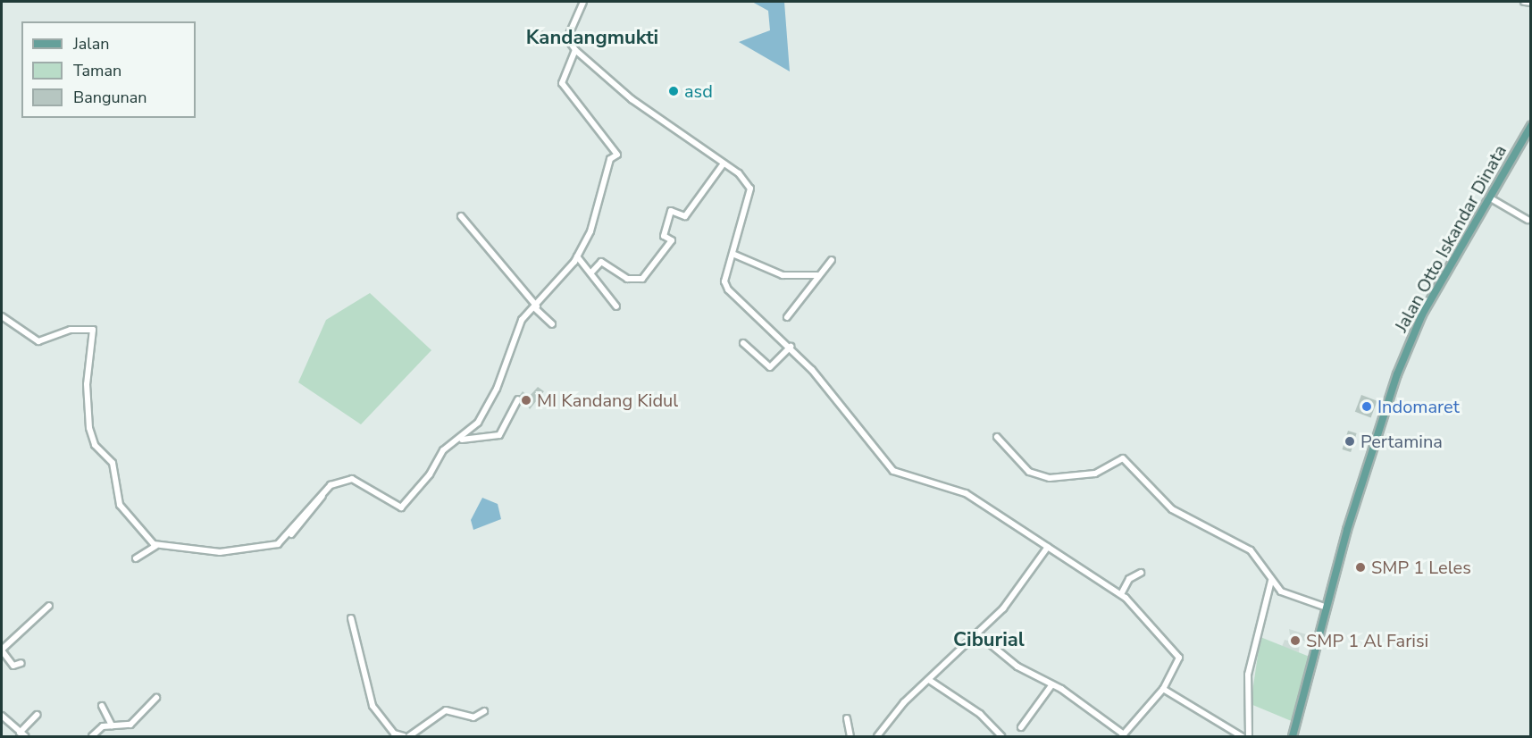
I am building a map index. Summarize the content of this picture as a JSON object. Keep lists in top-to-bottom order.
{
  "streets": {
    "main road": ["Jalan Otto Iskandar Dinata"]
  },
  "districts": ["Kandangmukti", "Ciburial"],
  "places": [
    "asd",
    "MI Kandang Kidul",
    "Indomaret",
    "Pertamina",
    "SMP 1 Leles",
    "SMP 1 Al Farisi"
  ],
  "legend": ["Jalan", "Taman", "Bangunan"]
}
